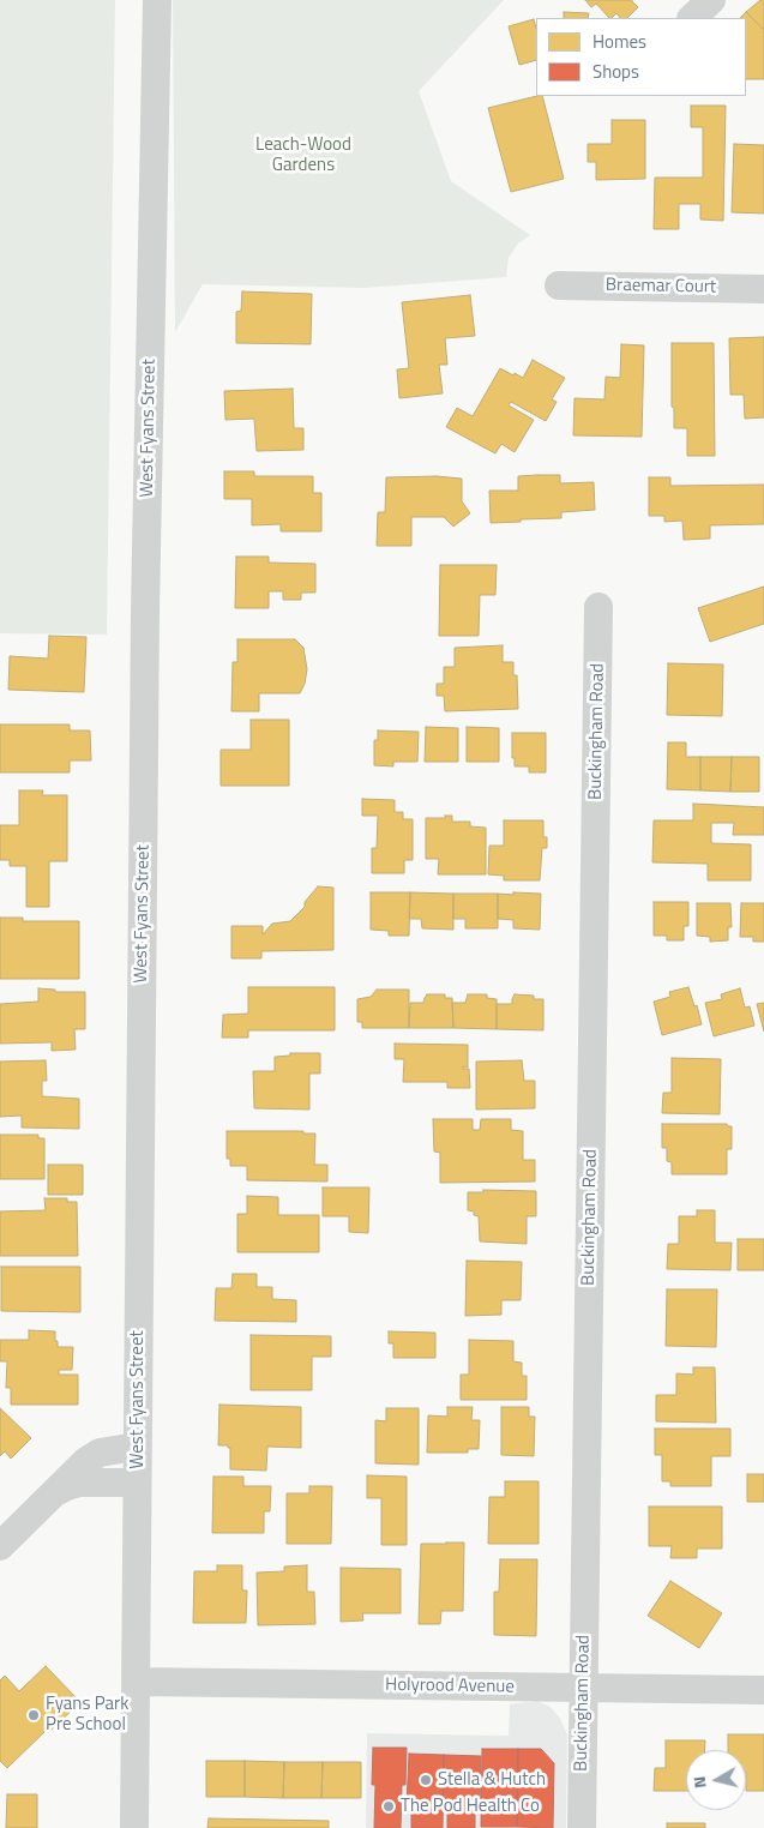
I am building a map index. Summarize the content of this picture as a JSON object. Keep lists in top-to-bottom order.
{
  "streets": {
    "street": [
      "Braemar Court",
      "West Fyans Street",
      "Buckingham Road",
      "Holyrood Avenue"
    ]
  },
  "crossings": [
    ["West Fyans Street", "Holyrood Avenue"],
    ["Buckingham Road", "Holyrood Avenue"]
  ],
  "parks": ["Leach-Wood Gardens"],
  "places": ["Fyans Park Pre School", "Stella & Hutch", "The Pod Health Co"],
  "legend": ["Homes", "Shops"],
  "north": "left"
}
